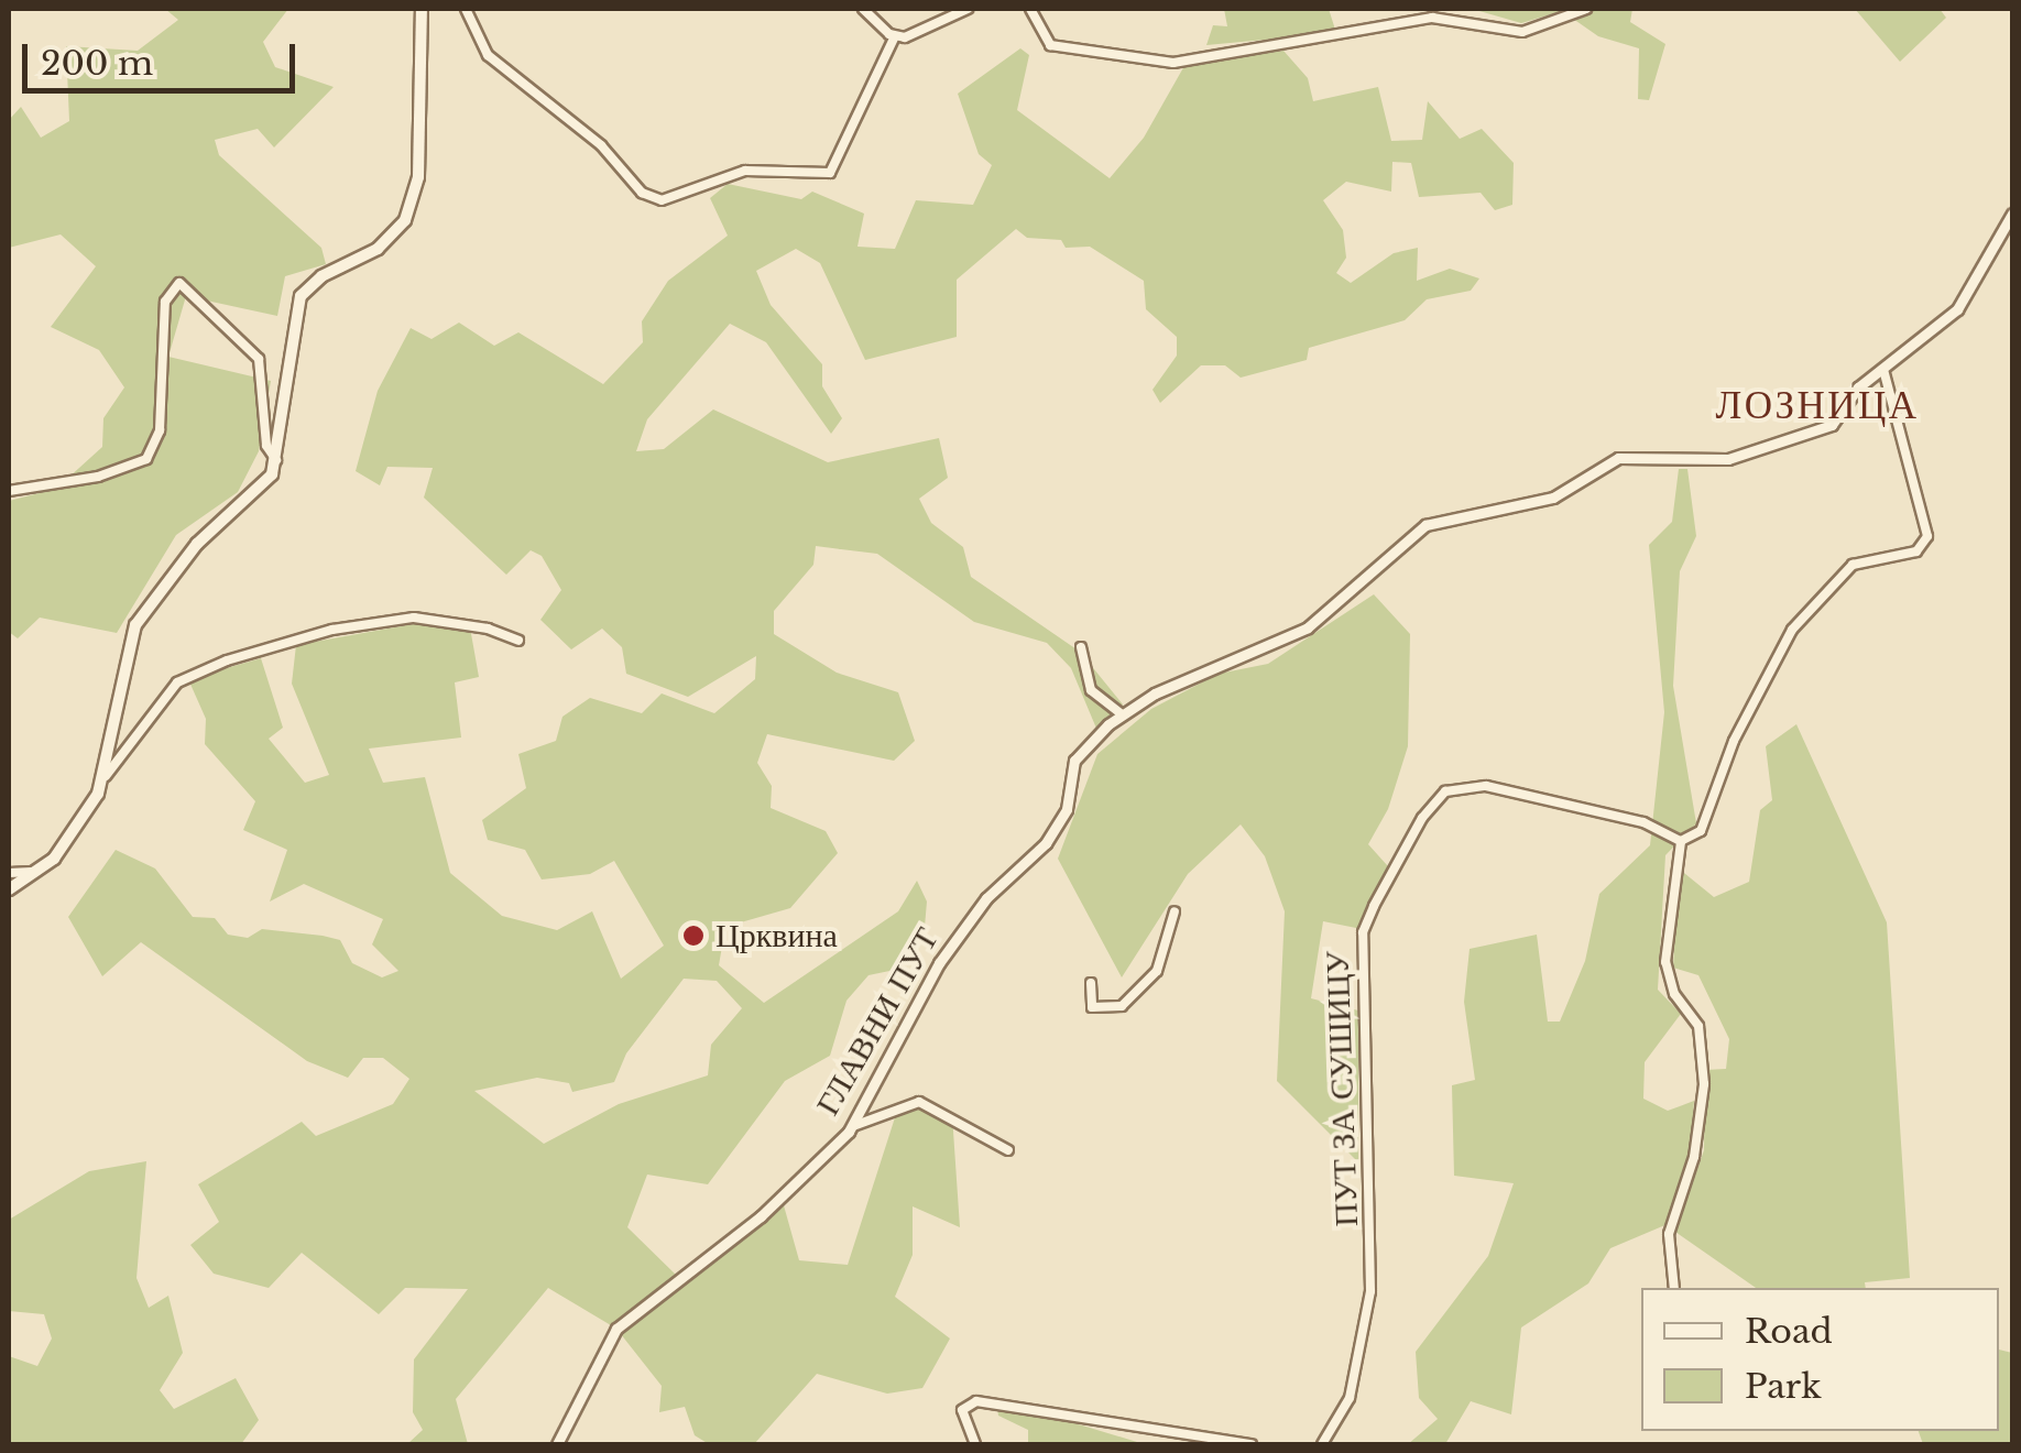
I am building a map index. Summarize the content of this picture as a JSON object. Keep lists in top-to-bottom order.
{
  "streets": {
    "street": ["ГЛАВНИ ПУТ", "ПУТ ЗА СУШИЦУ"]
  },
  "districts": ["ЛОЗНИЦА"],
  "places": ["Црквина"],
  "legend": ["Road", "Park"],
  "scale_bar": "200 m"
}
